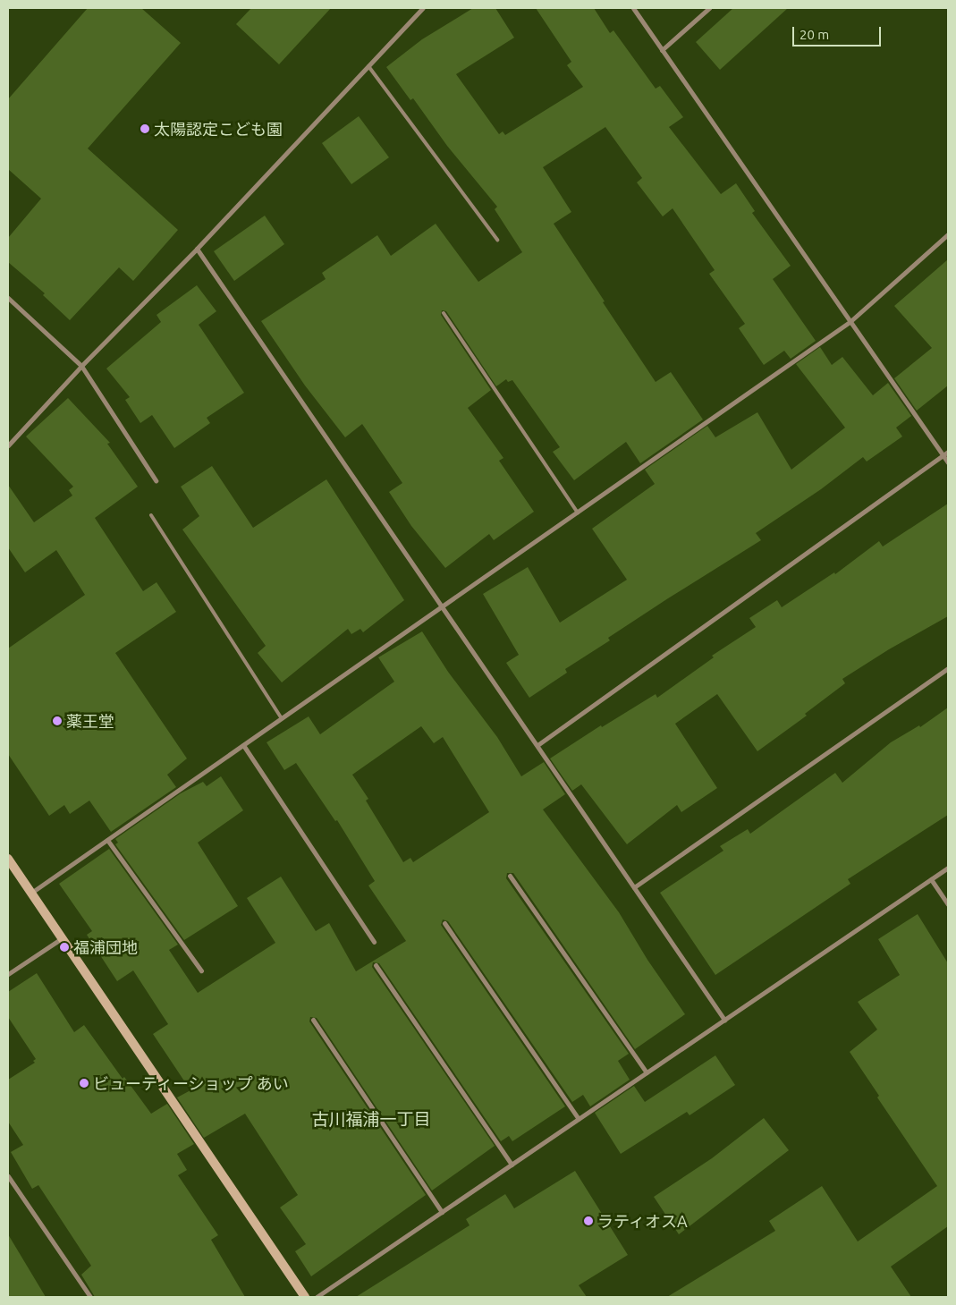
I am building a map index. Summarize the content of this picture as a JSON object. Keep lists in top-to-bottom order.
{
  "districts": ["古川福浦一丁目"],
  "places": [
    "太陽認定こども園",
    "薬王堂",
    "福浦団地",
    "ビューティーショップ あい",
    "ラティオスA"
  ],
  "scale_bar": "20 m"
}
